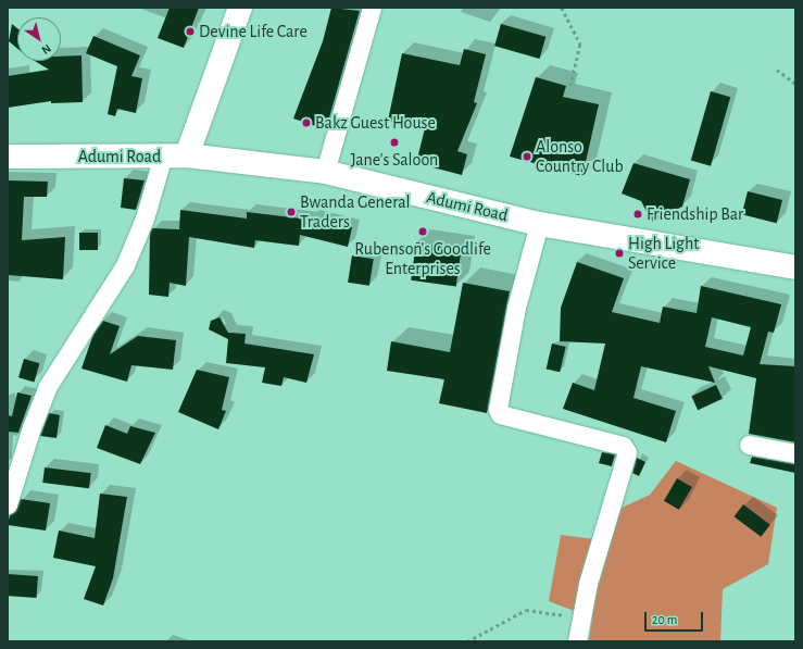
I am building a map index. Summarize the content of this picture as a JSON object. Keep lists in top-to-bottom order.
{
  "streets": {
    "main road": ["Adumi Road"]
  },
  "places": [
    "Devine Life Care",
    "Bakz Guest House",
    "Jane's Saloon",
    "Alonso Country Club",
    "Bwanda General Traders",
    "Friendship Bar",
    "Rubenson's Goodlife Enterprises",
    "High Light Service"
  ],
  "scale_bar": "20 m",
  "north": "bottom right"
}
